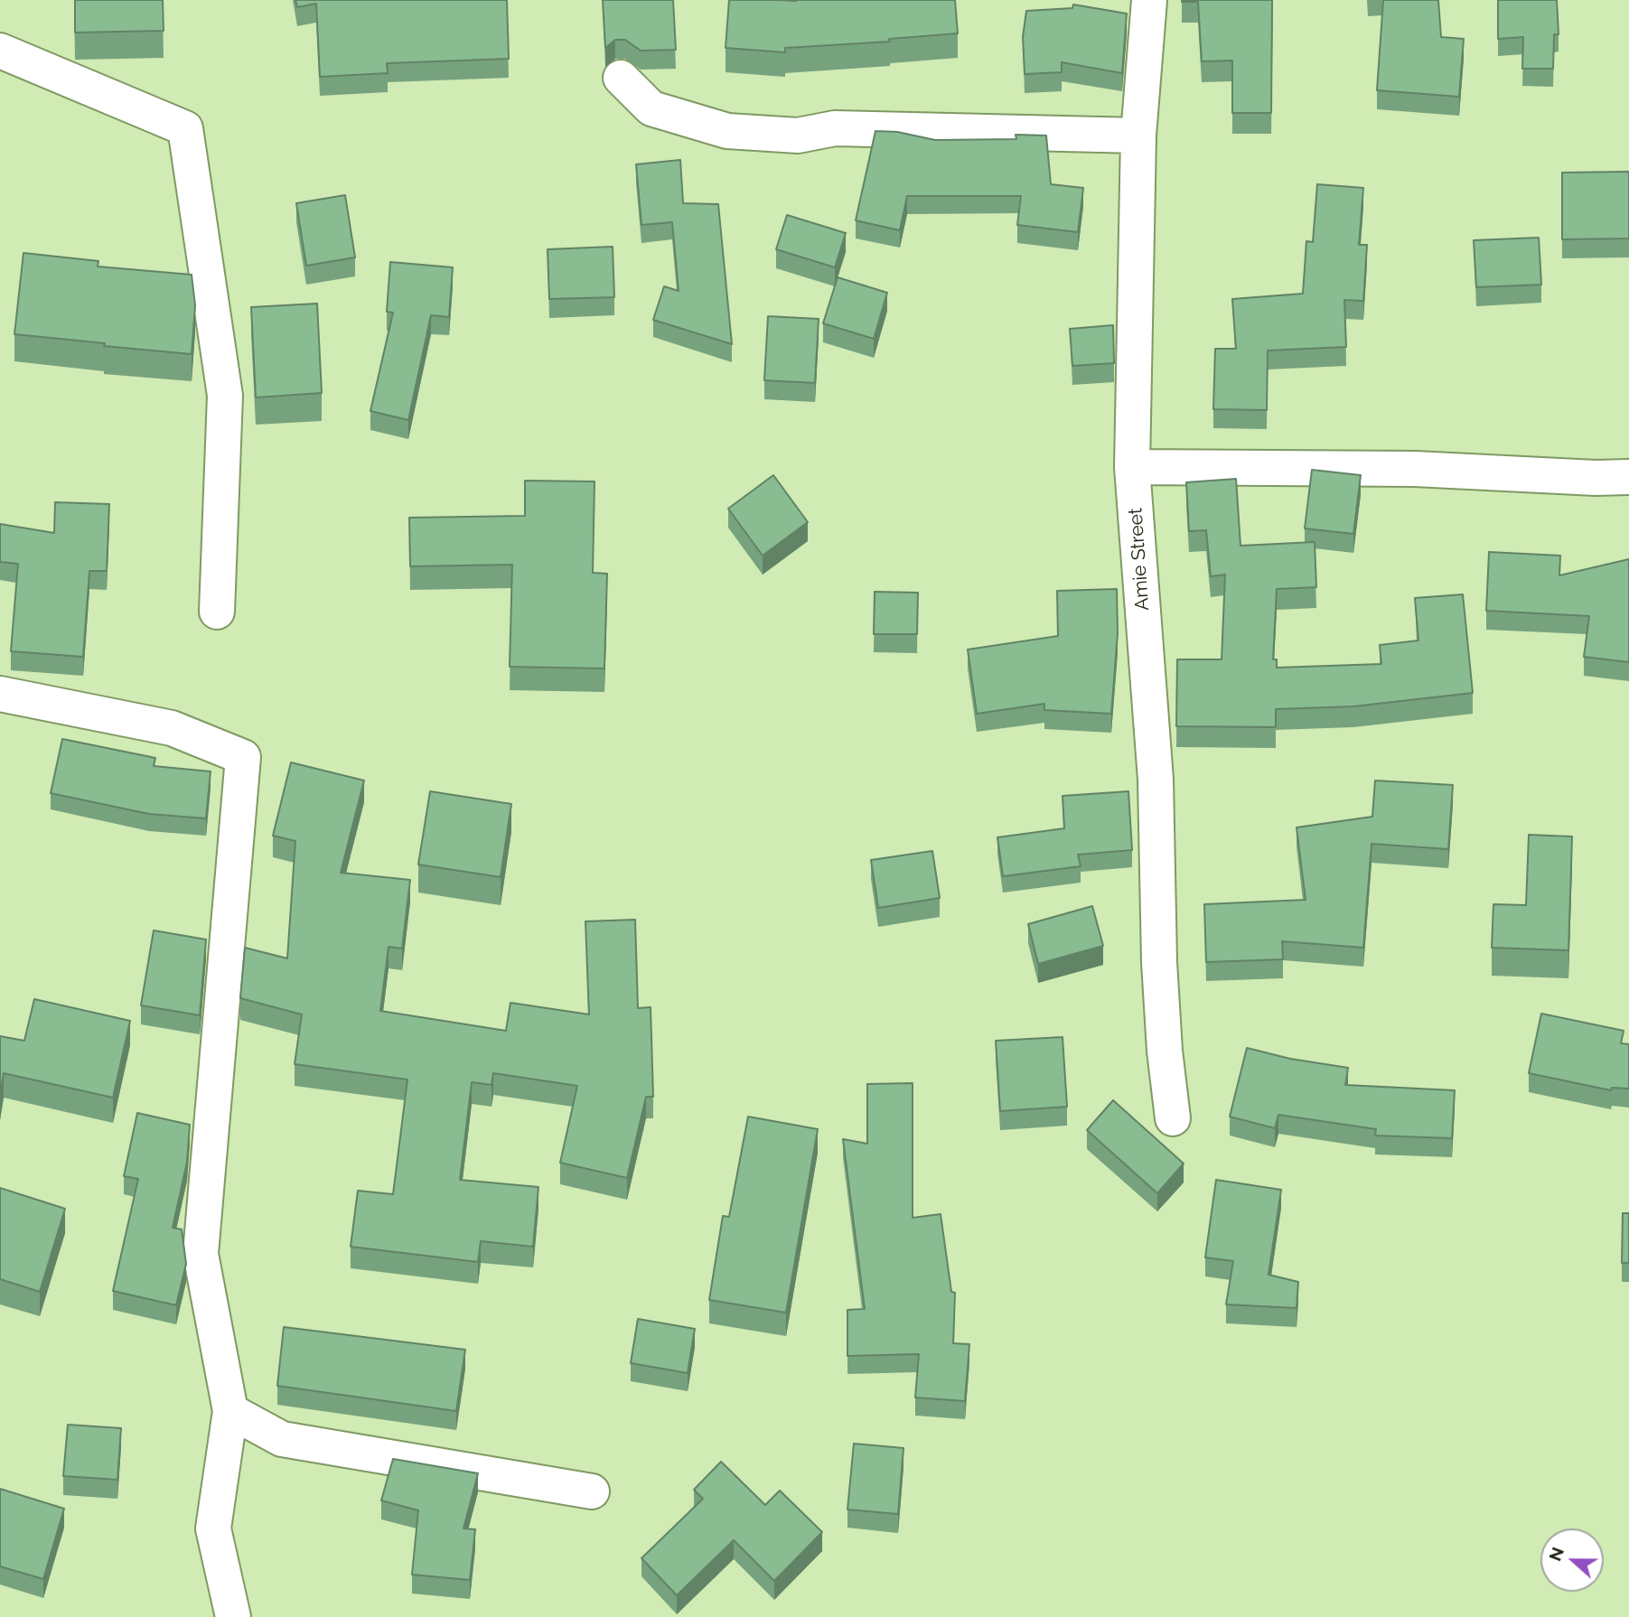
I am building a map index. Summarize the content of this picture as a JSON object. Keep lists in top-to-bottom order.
{
  "streets": {
    "street": ["Amie Street"]
  },
  "north": "left"
}
